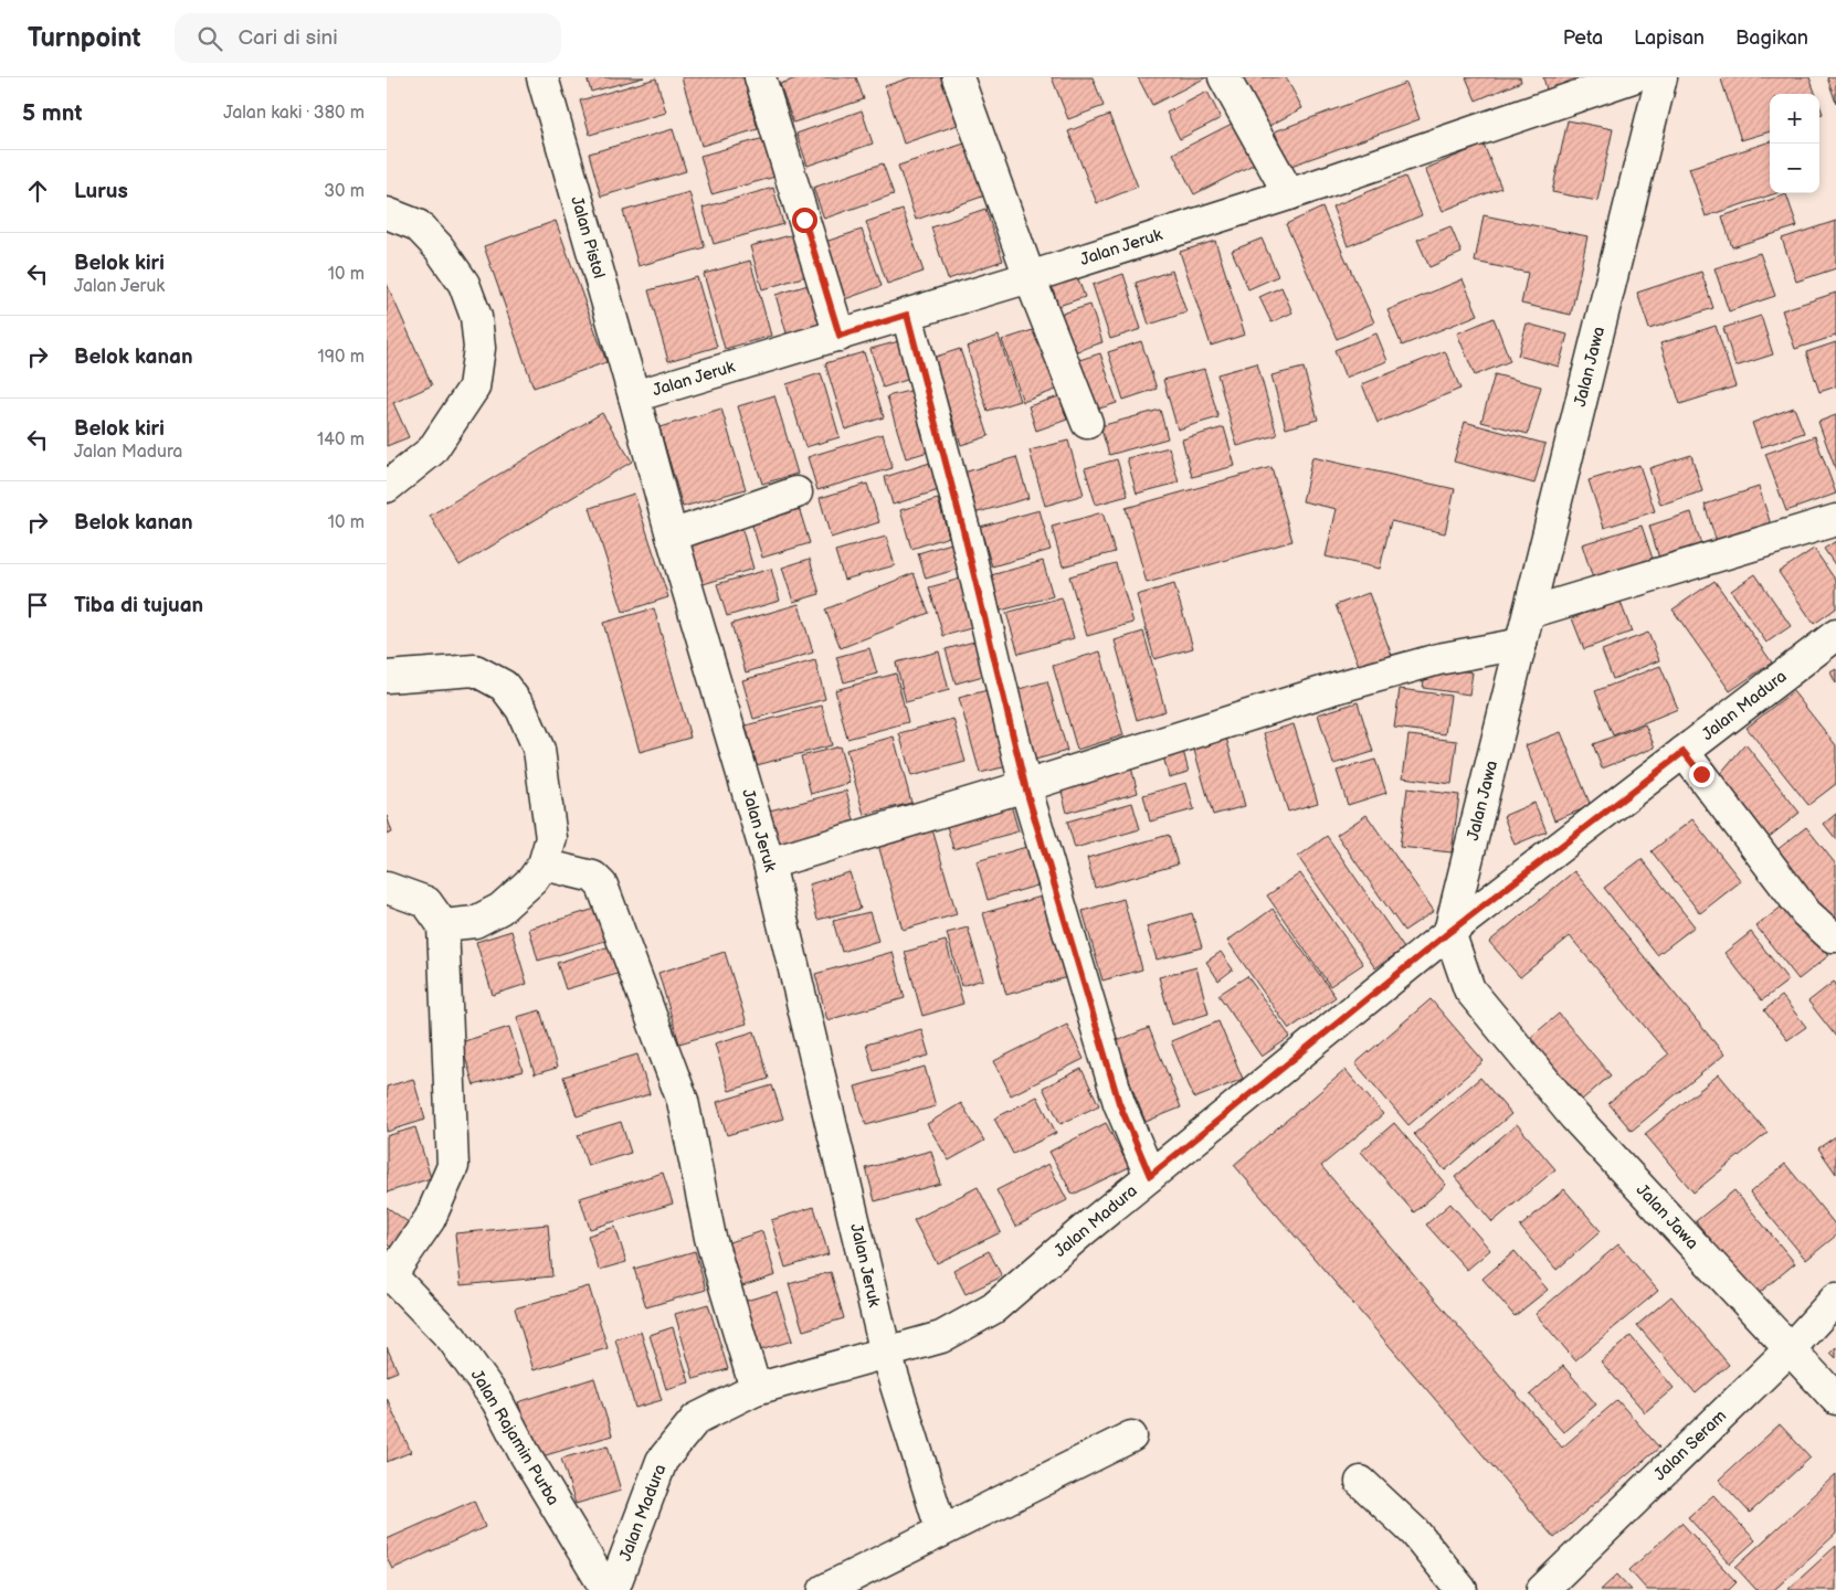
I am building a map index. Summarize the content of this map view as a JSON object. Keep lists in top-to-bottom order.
{
  "streets": {
    "street": [
      "Jalan Pistol",
      "Jalan Jeruk",
      "Jalan Jawa",
      "Jalan Madura",
      "Jalan Rajamin Purba",
      "Jalan Seram"
    ]
  },
  "crossings": [
    ["Jalan Pistol", "Jalan Jeruk"],
    ["Jalan Jeruk", "Jalan Madura"],
    ["Jalan Jawa", "Jalan Madura"],
    ["Jalan Jawa", "Jalan Seram"]
  ],
  "page": {
    "header": "Turnpoint",
    "search": "Cari di sini",
    "nav": ["Peta", "Lapisan", "Bagikan"],
    "heading": ["5 mnt", "Jalan kaki · 380 m"],
    "map_buttons": ["+", "−"],
    "list": [
      ["Lurus", "30 m"],
      ["Belok kiri", "Jalan Jeruk", "10 m"],
      ["Belok kanan", "190 m"],
      ["Belok kiri", "Jalan Madura", "140 m"],
      ["Belok kanan", "10 m"],
      "Tiba di tujuan"
    ]
  }
}
